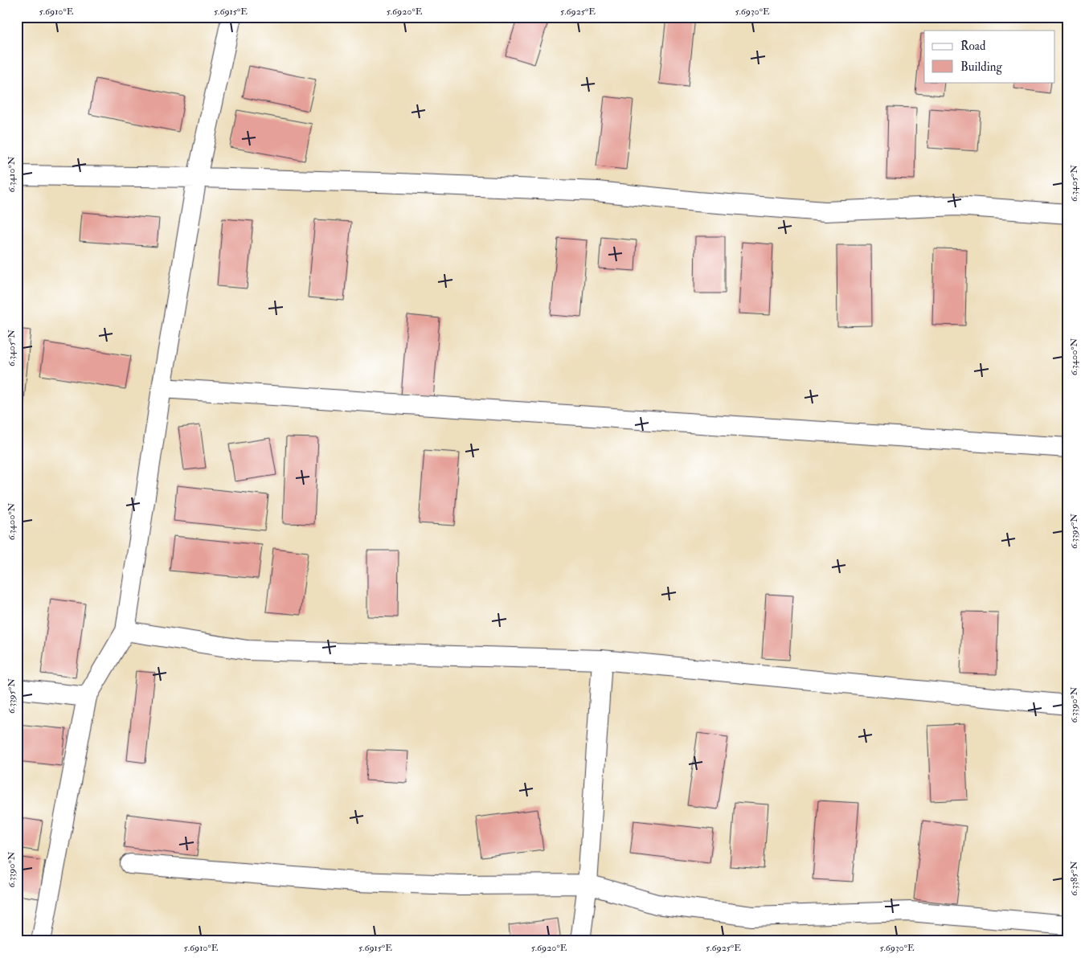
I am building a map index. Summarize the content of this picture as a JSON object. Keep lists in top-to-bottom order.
{
  "legend": ["Road", "Building"],
  "coordinates": [
    "5.6910°E",
    "5.6915°E",
    "5.6920°E",
    "5.6925°E",
    "5.6930°E",
    "6.3410°N",
    "6.3405°N",
    "6.3400°N",
    "6.3395°N",
    "6.3390°N",
    "6.3385°N"
  ]
}
